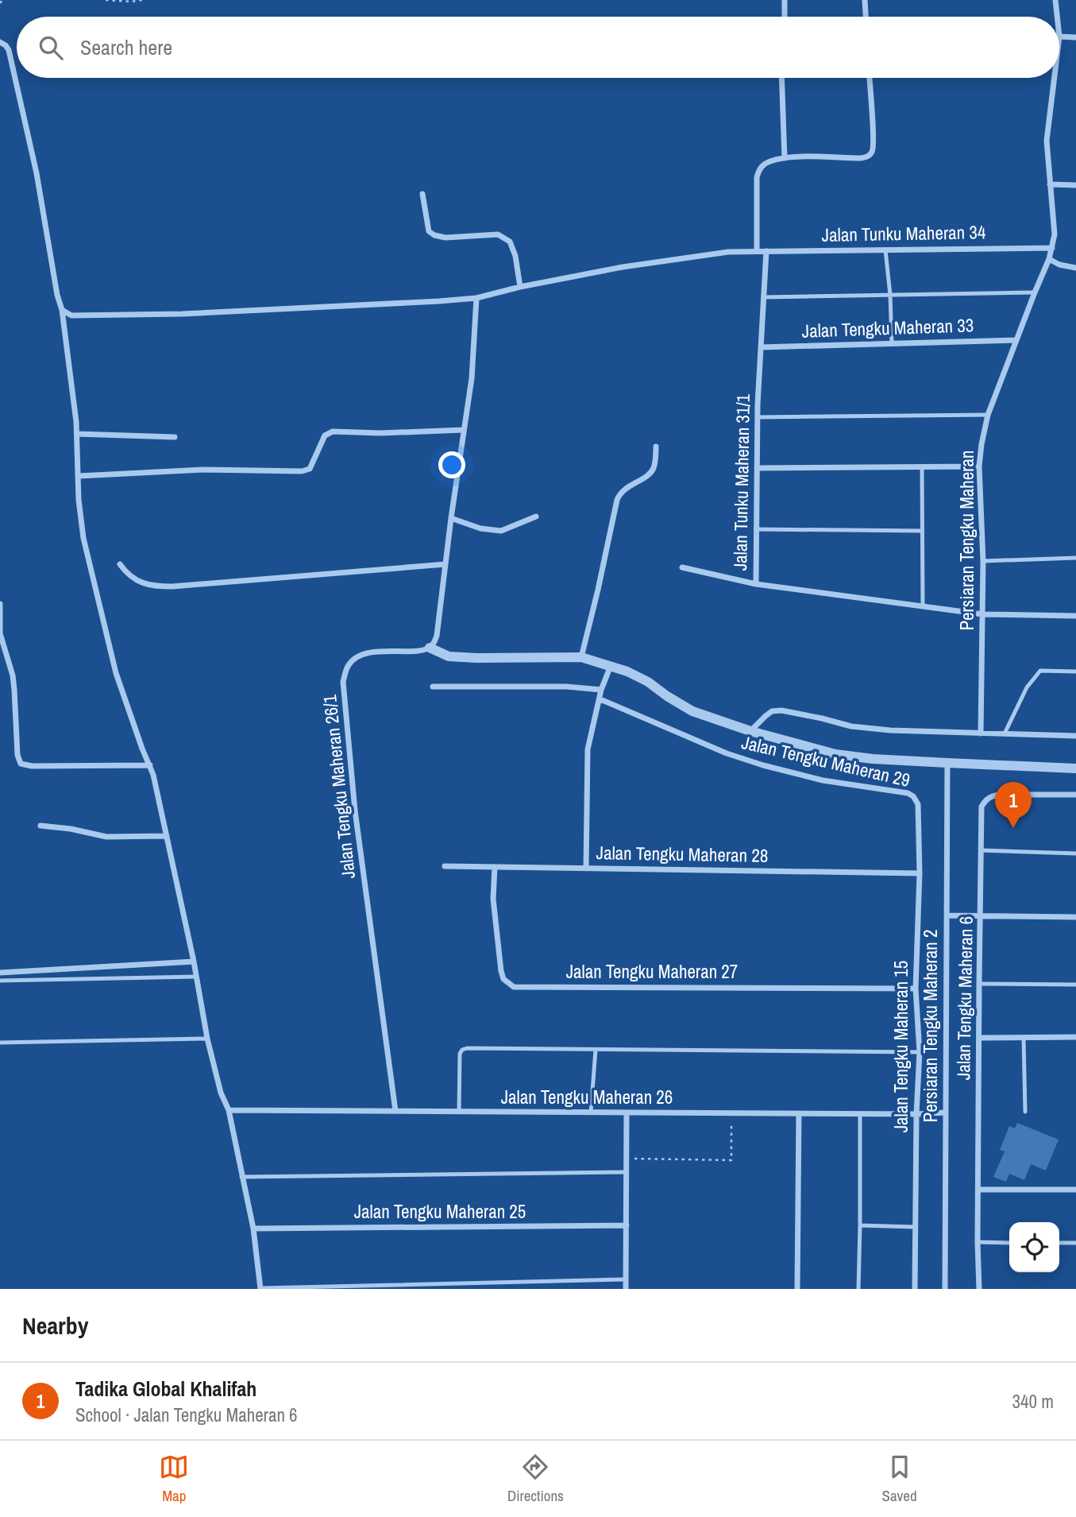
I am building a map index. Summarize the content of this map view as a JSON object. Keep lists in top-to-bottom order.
{
  "streets": {
    "street": [
      "Jalan Tunku Maheran 34",
      "Jalan Tengku Maheran 33",
      "Jalan Tunku Maheran 31/1",
      "Persiaran Tengku Maheran",
      "Jalan Tengku Maheran 29",
      "Jalan Tengku Maheran 26/1",
      "Jalan Tengku Maheran 28",
      "Jalan Tengku Maheran 27",
      "Jalan Tengku Maheran 6",
      "Persiaran Tengku Maheran 2",
      "Jalan Tengku Maheran 15",
      "Jalan Tengku Maheran 26",
      "Jalan Tengku Maheran 25"
    ]
  },
  "crossings": [
    ["Jalan Tunku Maheran 34", "Jalan Tunku Maheran 31/1"],
    ["Jalan Tunku Maheran 34", "Persiaran Tengku Maheran"],
    ["Jalan Tengku Maheran 33", "Jalan Tunku Maheran 31/1"],
    ["Jalan Tengku Maheran 33", "Persiaran Tengku Maheran"],
    ["Jalan Tunku Maheran 31/1", "Persiaran Tengku Maheran"],
    ["Jalan Tengku Maheran 29", "Jalan Tengku Maheran 15"],
    ["Jalan Tengku Maheran 26/1", "Jalan Tengku Maheran 26"],
    ["Jalan Tengku Maheran 28", "Jalan Tengku Maheran 27"],
    ["Jalan Tengku Maheran 28", "Jalan Tengku Maheran 15"],
    ["Jalan Tengku Maheran 27", "Jalan Tengku Maheran 15"],
    ["Persiaran Tengku Maheran 2", "Jalan Tengku Maheran 26"],
    ["Jalan Tengku Maheran 15", "Jalan Tengku Maheran 26"]
  ],
  "page": {
    "search": "Search here",
    "pins": "1",
    "heading": "Nearby",
    "list": [
      {
        "mark": "1",
        "name": "Tadika Global Khalifah",
        "note": "School · Jalan Tengku Maheran 6",
        "value": "340 m"
      }
    ],
    "nav": ["Map", "Directions", "Saved"]
  }
}
